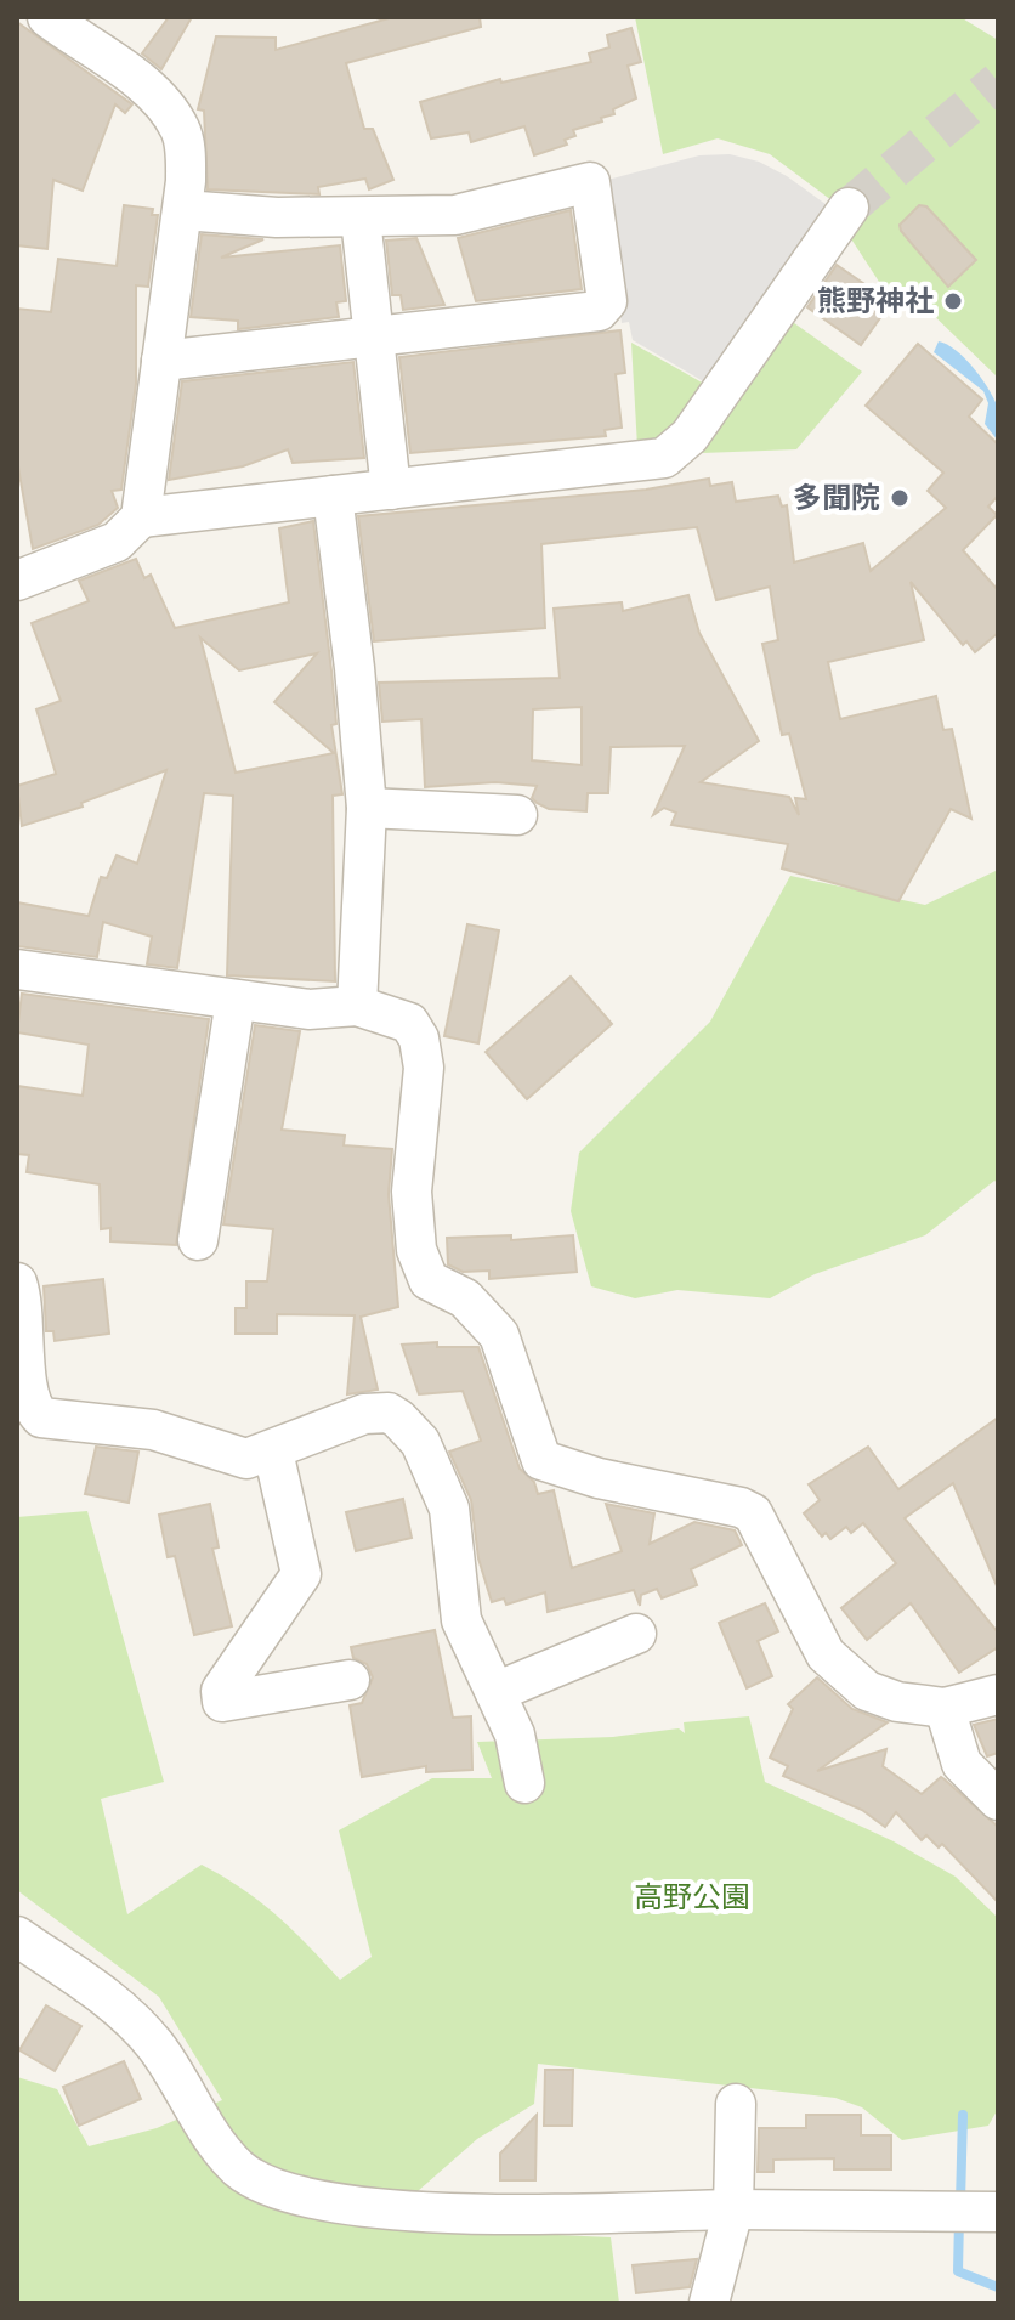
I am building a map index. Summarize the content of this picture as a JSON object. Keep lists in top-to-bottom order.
{
  "parks": ["高野公園"],
  "places": ["熊野神社", "多聞院"]
}
